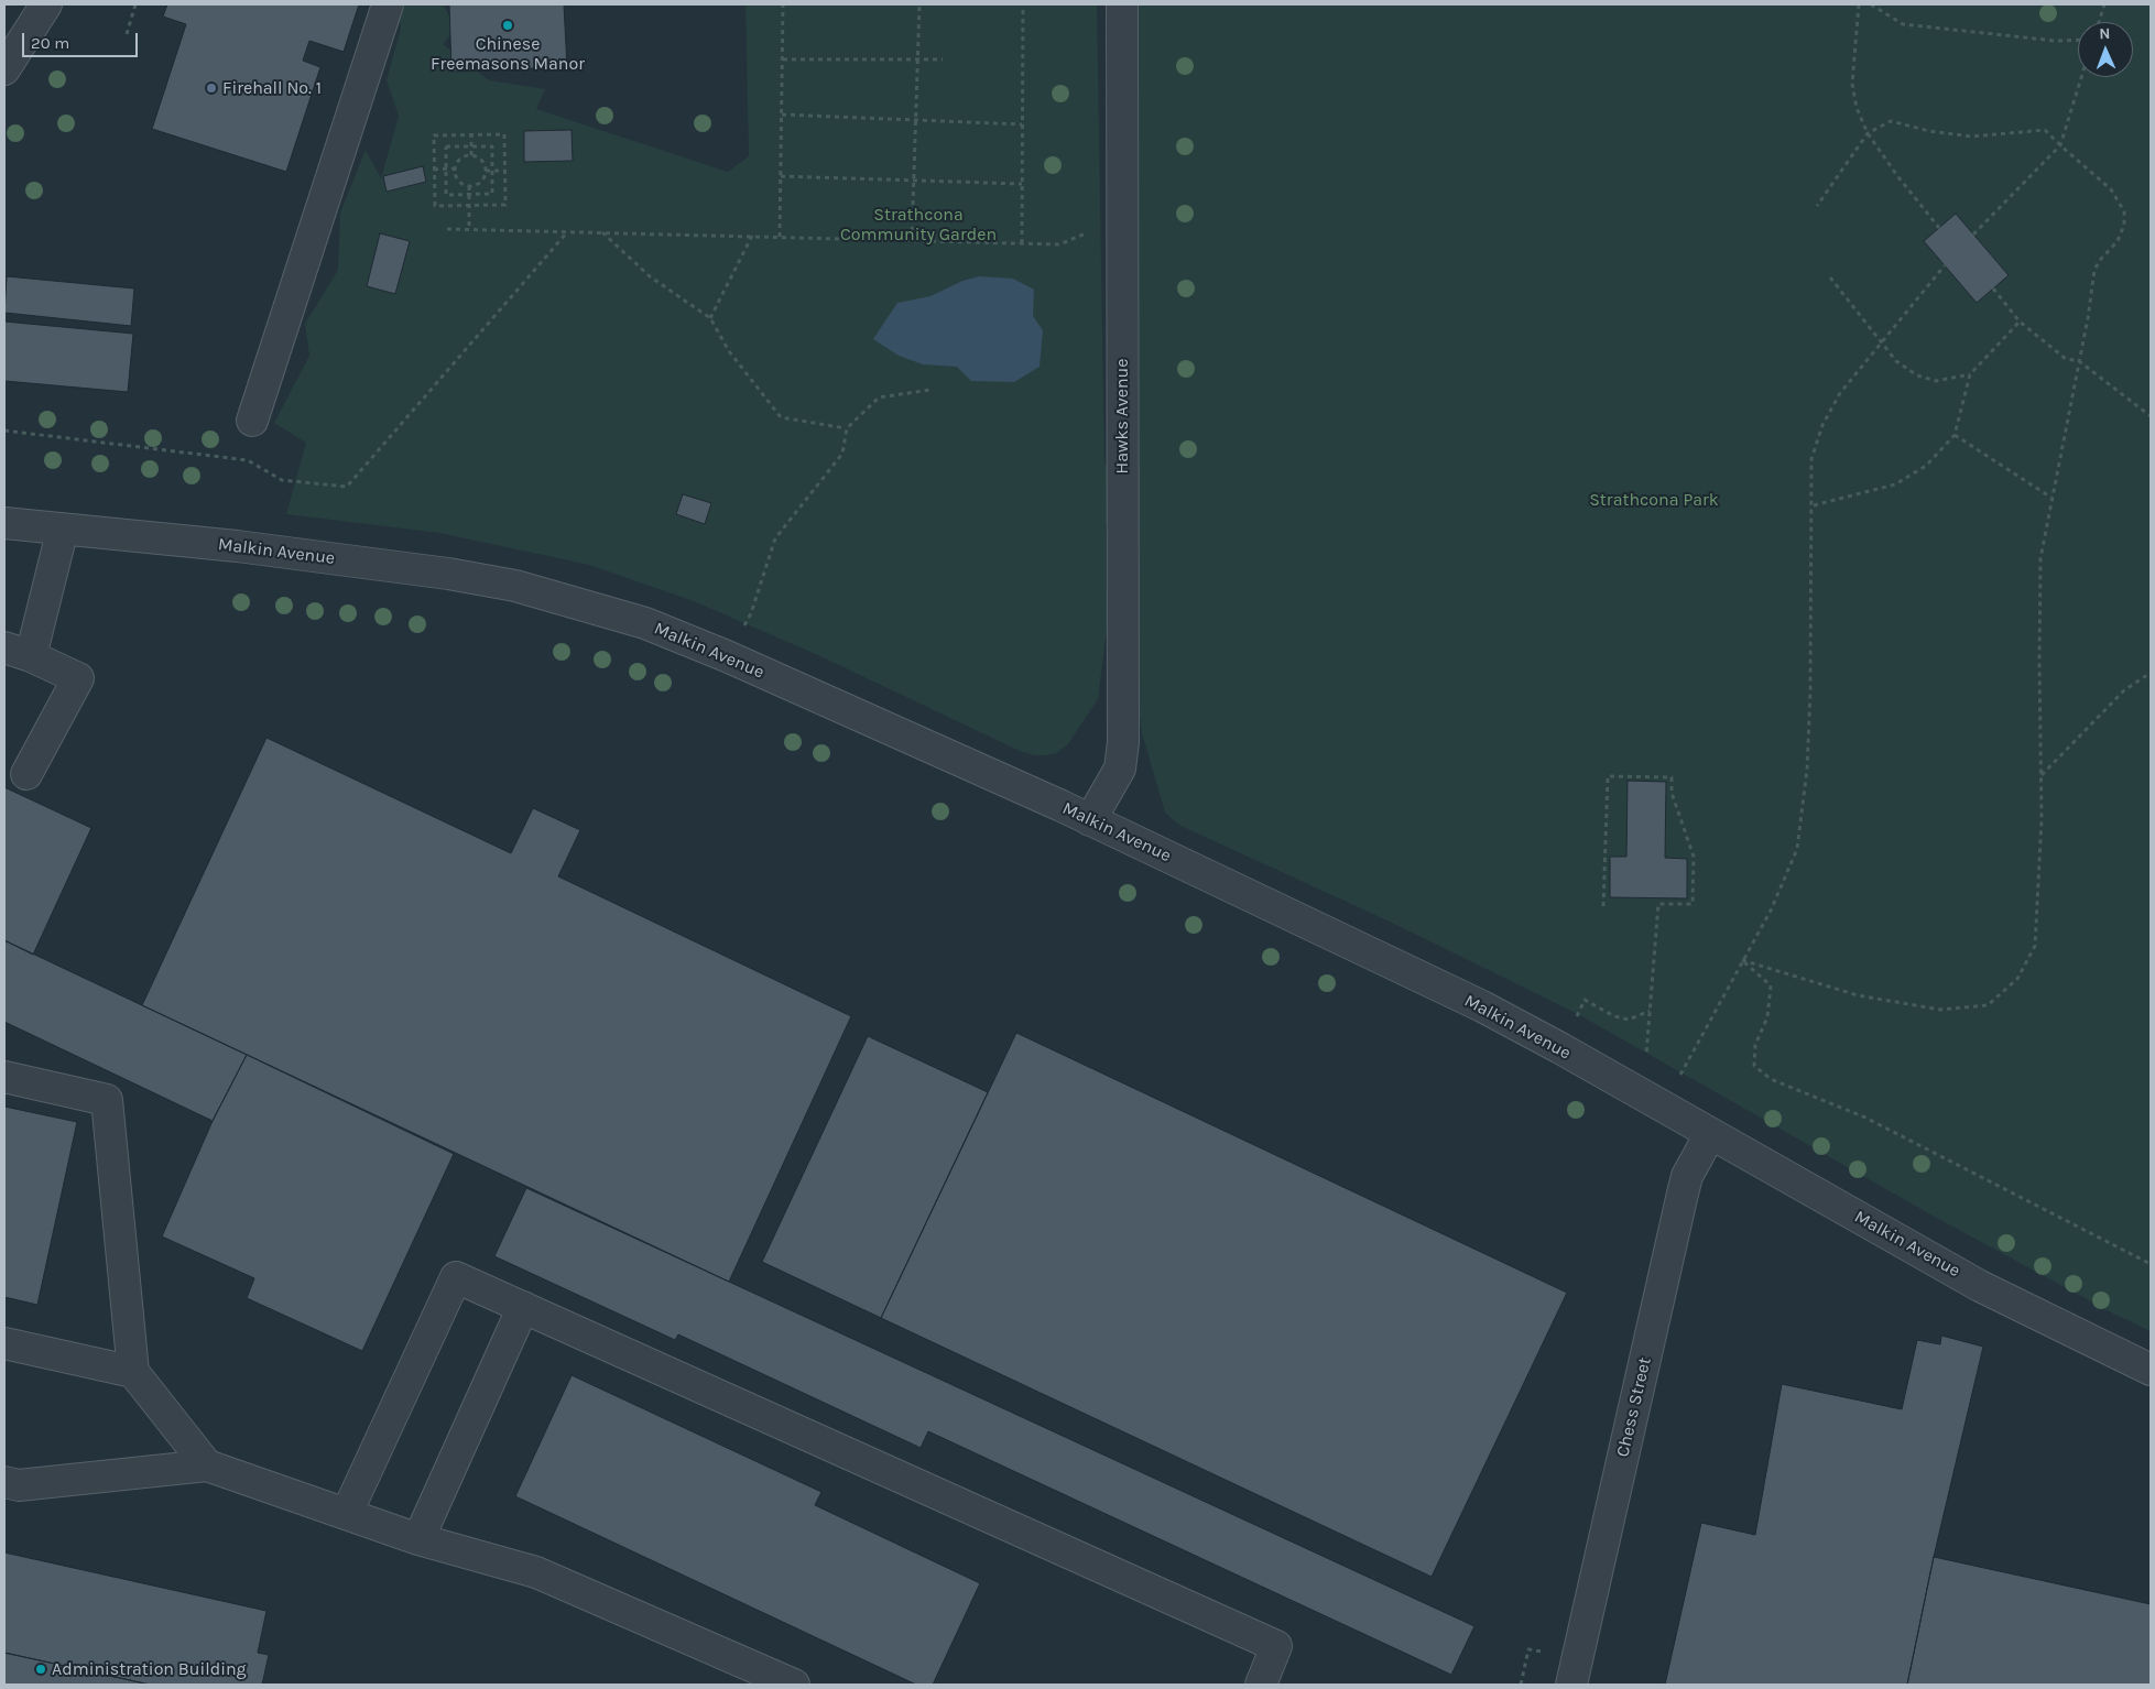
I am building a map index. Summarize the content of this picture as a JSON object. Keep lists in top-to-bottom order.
{
  "streets": {
    "street": ["Hawks Avenue", "Malkin Avenue", "Chess Street"]
  },
  "crossings": [
    ["Hawks Avenue", "Malkin Avenue"],
    ["Malkin Avenue", "Chess Street"]
  ],
  "parks": ["Strathcona Community Garden", "Strathcona Park"],
  "places": ["Chinese Freemasons Manor", "Firehall No. 1", "Administration Building"],
  "scale_bar": "20 m",
  "north": "top"
}
